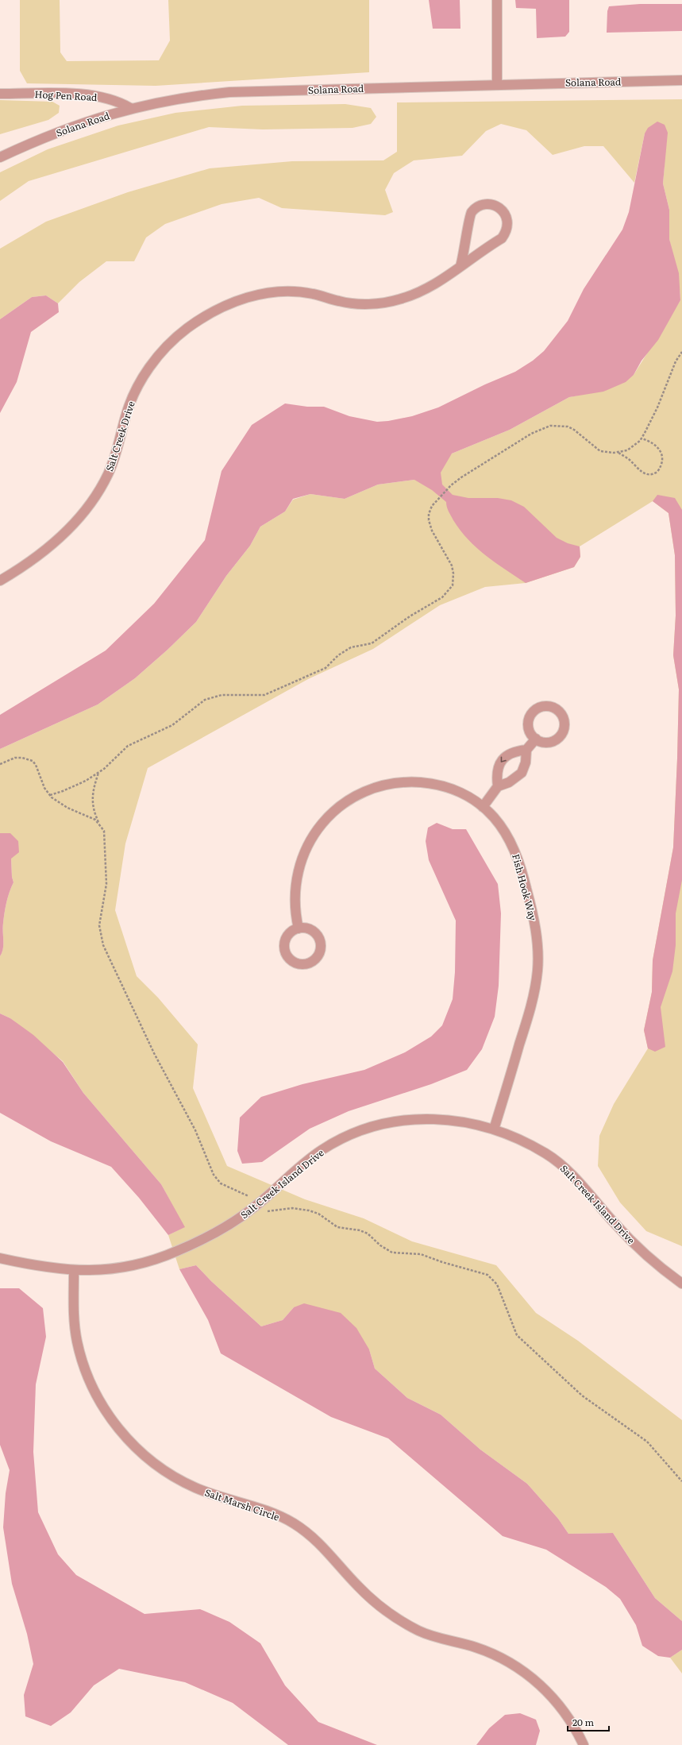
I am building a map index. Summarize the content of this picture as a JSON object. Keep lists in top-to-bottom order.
{
  "streets": {
    "street": [
      "Solana Road",
      "Hog Pen Road",
      "Salt Creek Drive",
      "Fish Hook Way",
      "Salt Creek Island Drive",
      "Salt Marsh Circle"
    ]
  },
  "crossings": [
    ["Solana Road", "Hog Pen Road"],
    ["Fish Hook Way", "Salt Creek Island Drive"],
    ["Salt Creek Island Drive", "Salt Marsh Circle"]
  ],
  "scale_bar": "20 m"
}
